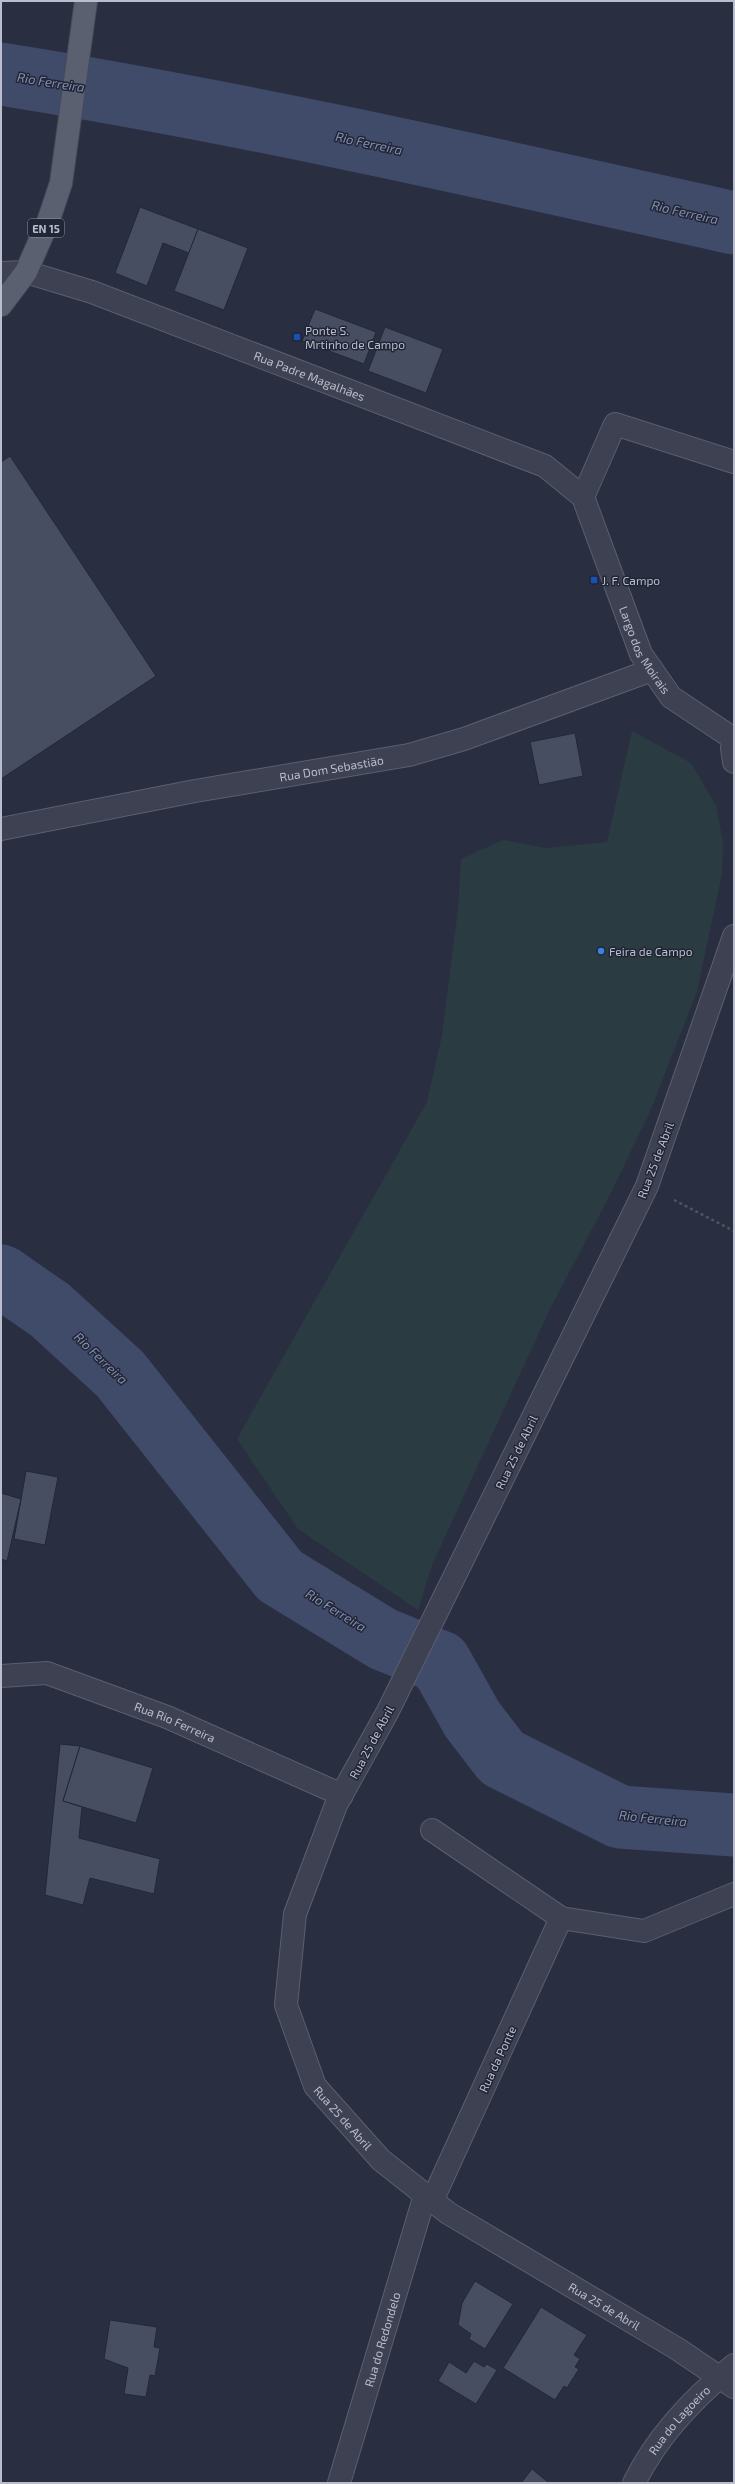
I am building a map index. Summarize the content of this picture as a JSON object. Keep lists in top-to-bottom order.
{
  "streets": {
    "main road": ["EN 15"],
    "street": [
      "Rua Padre Magalhães",
      "Largo dos Moirais",
      "Rua Dom Sebastião",
      "Rua 25 de Abril",
      "Rua Rio Ferreira",
      "Rua da Ponte",
      "Rua do Redondelo",
      "Rua do Lagoeiro"
    ]
  },
  "crossings": [
    ["EN 15", "Rua Padre Magalhães"],
    ["Rua Padre Magalhães", "Largo dos Moirais"],
    ["Largo dos Moirais", "Rua Dom Sebastião"],
    ["Rua 25 de Abril", "Rua Rio Ferreira"],
    ["Rua 25 de Abril", "Rua da Ponte"],
    ["Rua 25 de Abril", "Rua do Redondelo"],
    ["Rua 25 de Abril", "Rua do Lagoeiro"],
    ["Rua da Ponte", "Rua do Redondelo"]
  ],
  "water": ["Rio Ferreira"],
  "places": {
    "transit": ["Ponte S. Mrtinho de Campo", "J. F. Campo"],
    "other": ["Feira de Campo"]
  }
}
